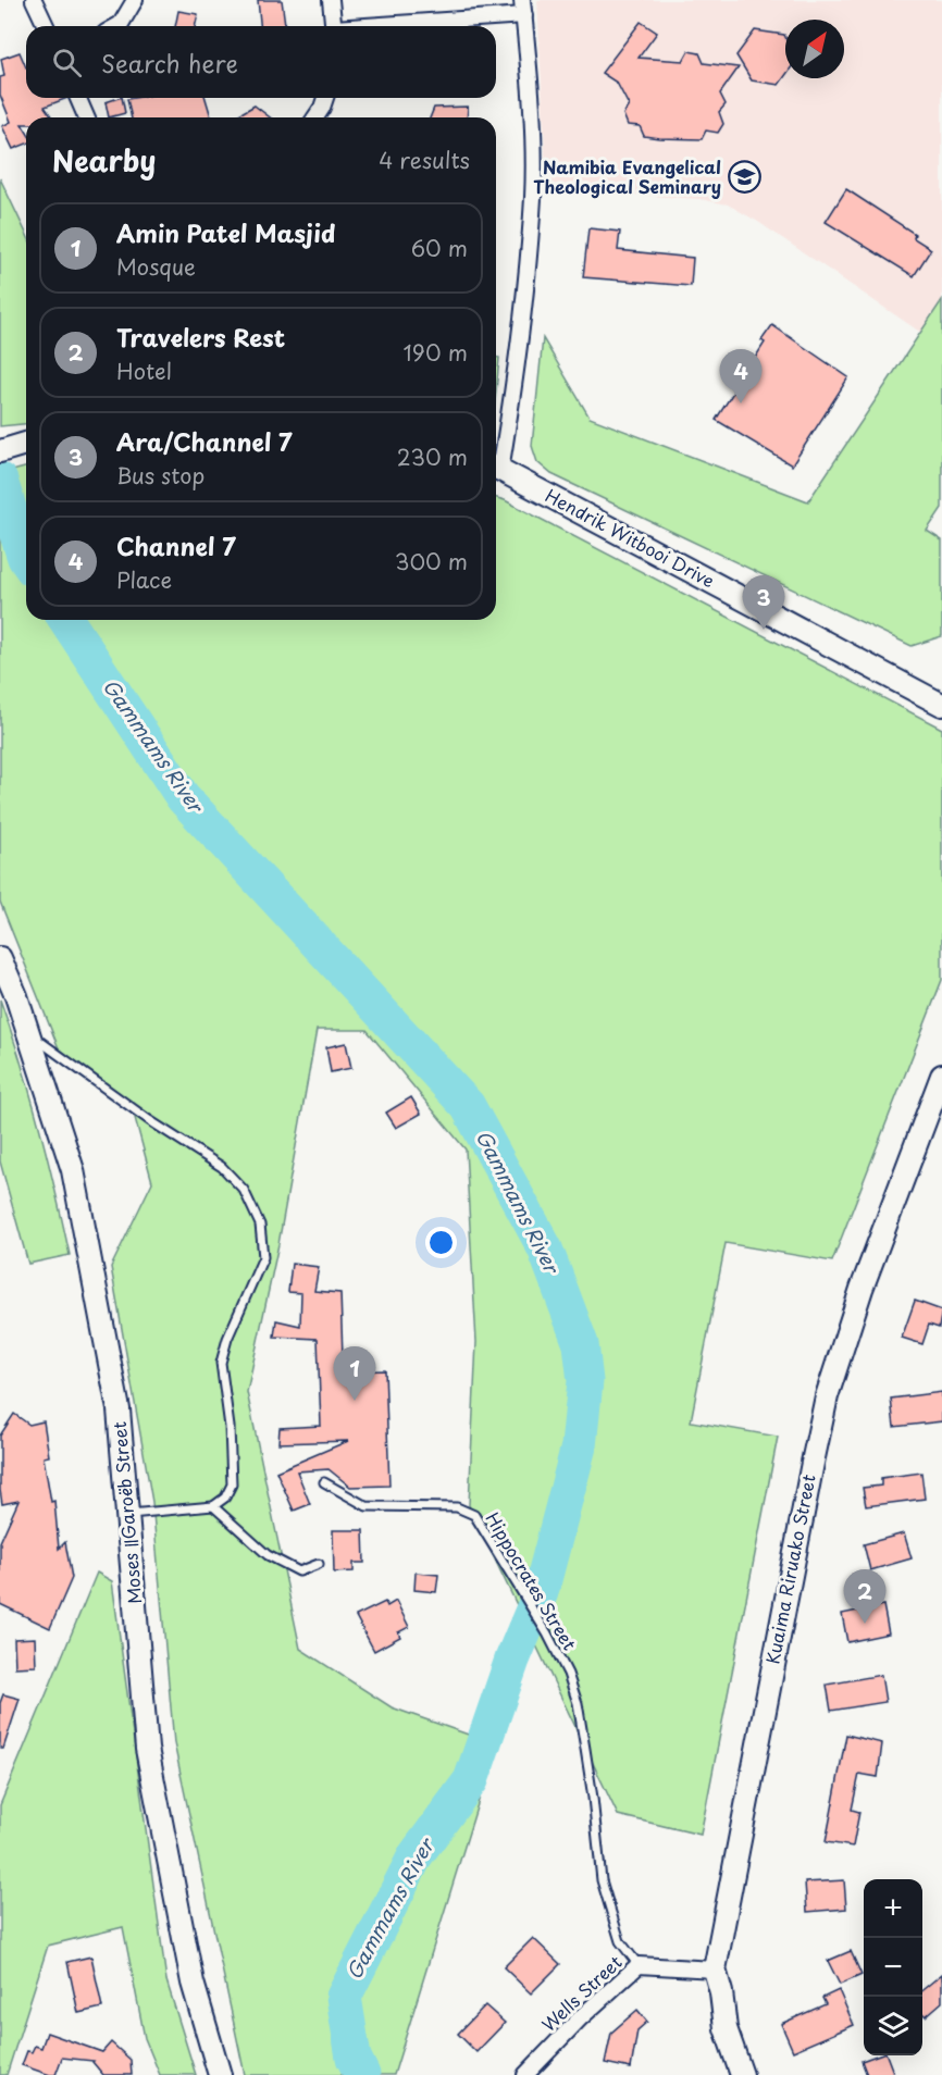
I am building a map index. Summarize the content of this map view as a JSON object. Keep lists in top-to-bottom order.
{
  "streets": {
    "street": [
      "Hendrik Witbooi Drive",
      "Moses ǁGaroëb Street",
      "Kuaima Riruako Street",
      "Wells Street"
    ],
    "lane": ["Hippocrates Street"]
  },
  "crossings": [
    ["Kuaima Riruako Street", "Wells Street"],
    ["Hippocrates Street", "Wells Street"]
  ],
  "water": ["Gammams River"],
  "places": {
    "school or university": ["Namibia Evangelical Theological Seminary"]
  },
  "north": "top right",
  "page": {
    "search": "Search here",
    "heading": ["Nearby", "4 results"],
    "list": [
      {
        "mark": "1",
        "name": "Amin Patel Masjid",
        "note": "Mosque",
        "value": "60 m"
      },
      {
        "mark": "2",
        "name": "Travelers Rest",
        "note": "Hotel",
        "value": "190 m"
      },
      {
        "mark": "3",
        "name": "Ara/Channel 7",
        "note": "Bus stop",
        "value": "230 m"
      },
      {
        "mark": "4",
        "name": "Channel 7",
        "note": "Place",
        "value": "300 m"
      }
    ],
    "pins": [
      "4",
      "3",
      "1",
      "2"
    ],
    "map_buttons": ["+", "−"]
  }
}
